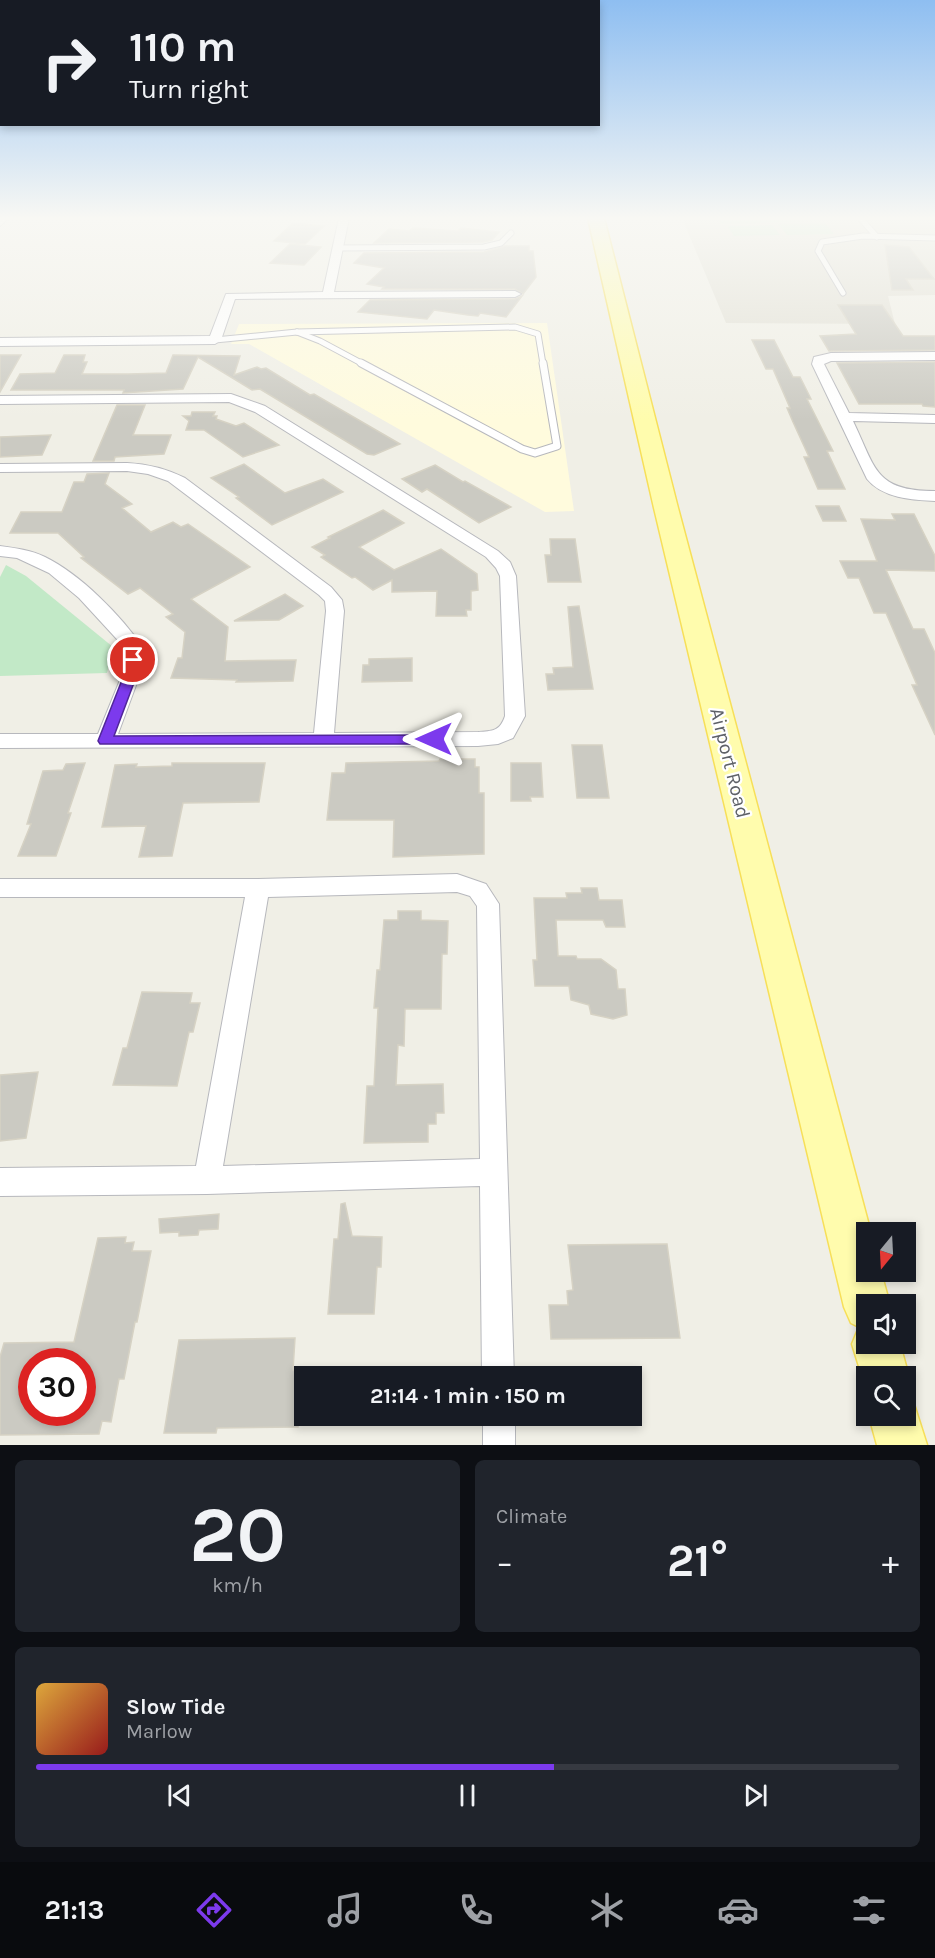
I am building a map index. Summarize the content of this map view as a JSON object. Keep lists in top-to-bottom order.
{
  "streets": {
    "main road": ["Airport Road"]
  },
  "north": "bottom",
  "page": {
    "turn": ["110 m", "Turn right"],
    "limit": "30",
    "trip": "21:14 · 1 min · 150 m",
    "tile": [
      ["20", "km/h"],
      "Climate"
    ],
    "heat": ["−", "21°", "+"],
    "song": ["Slow Tide", "Marlow"],
    "tabs": "21:13"
  }
}
